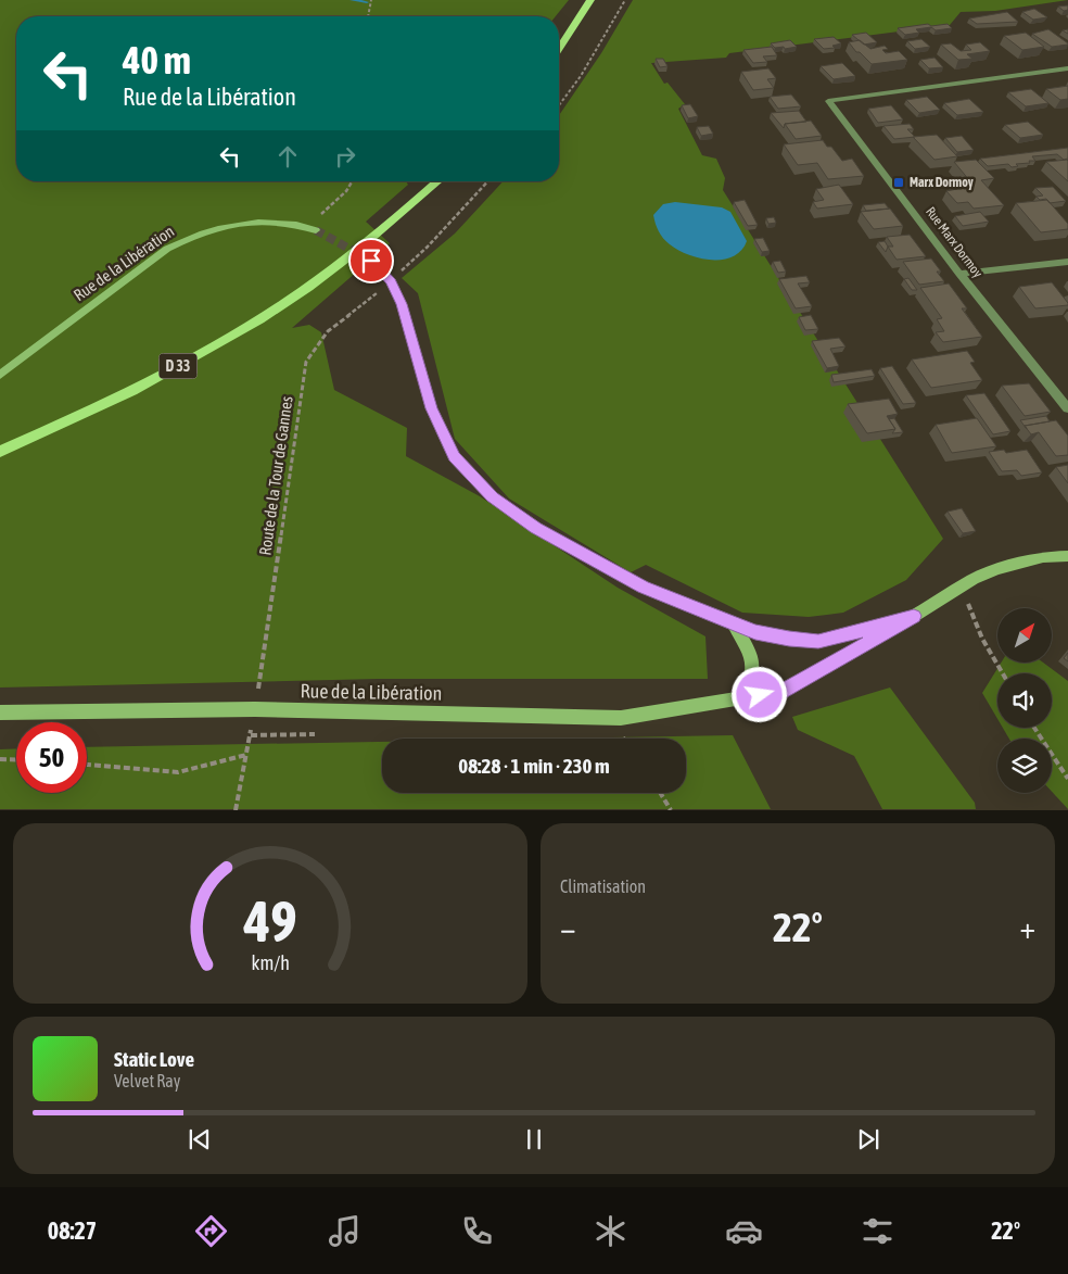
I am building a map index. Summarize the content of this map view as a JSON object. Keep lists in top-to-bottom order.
{
  "streets": {
    "main road": ["Rue de la Libération", "D 33"],
    "street": ["Rue Marx Dormoy"],
    "path": ["Route de la Tour de Gannes"]
  },
  "crossings": [
    ["Rue de la Libération", "Route de la Tour de Gannes"]
  ],
  "places": {
    "transit": ["Marx Dormoy"]
  },
  "north": "top right",
  "page": {
    "turn": ["40 m", "Rue de la Libération"],
    "limit": "50",
    "trip": "08:28 · 1 min · 230 m",
    "tile": "Climatisation",
    "heat": ["−", "22°", "+"],
    "song": ["Static Love", "Velvet Ray"],
    "tabs": ["08:27", "22°"],
    "gauge": ["49", "km/h"]
  }
}
